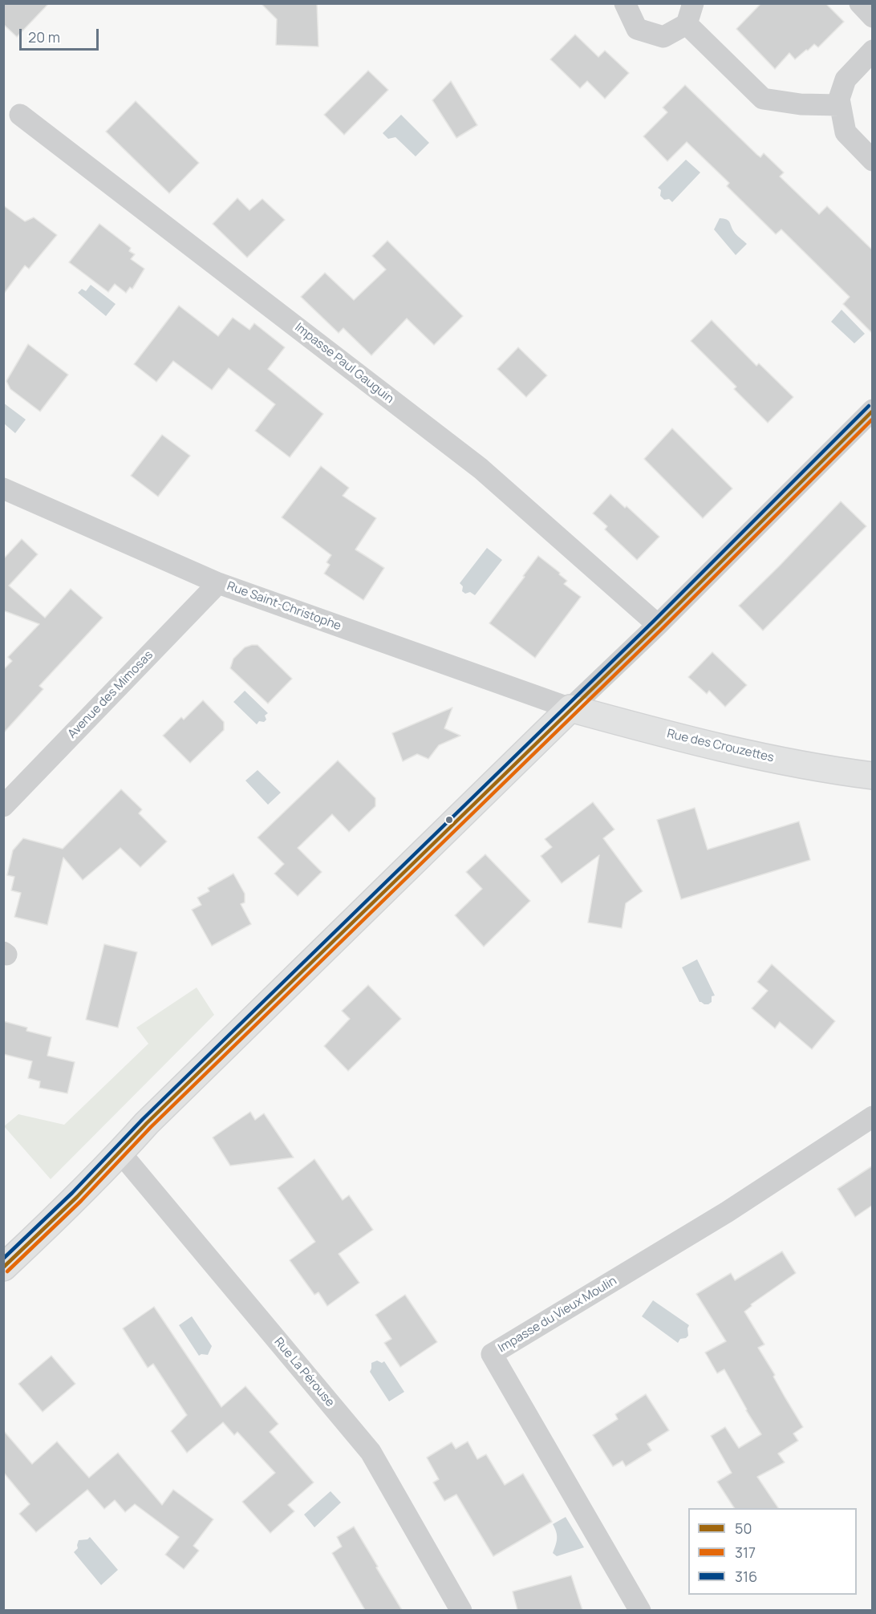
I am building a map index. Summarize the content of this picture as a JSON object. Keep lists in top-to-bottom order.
{
  "streets": {
    "street": [
      "Impasse Paul Gauguin",
      "Rue Saint-Christophe",
      "Avenue des Mimosas",
      "Rue des Crouzettes",
      "Impasse du Vieux Moulin",
      "Rue La Pérouse"
    ]
  },
  "crossings": [
    ["Rue Saint-Christophe", "Avenue des Mimosas"],
    ["Rue Saint-Christophe", "Rue des Crouzettes"]
  ],
  "lines": ["transit line 316", "transit line 50", "transit line 317"],
  "legend": ["50", "317", "316"],
  "scale_bar": "20 m"
}
